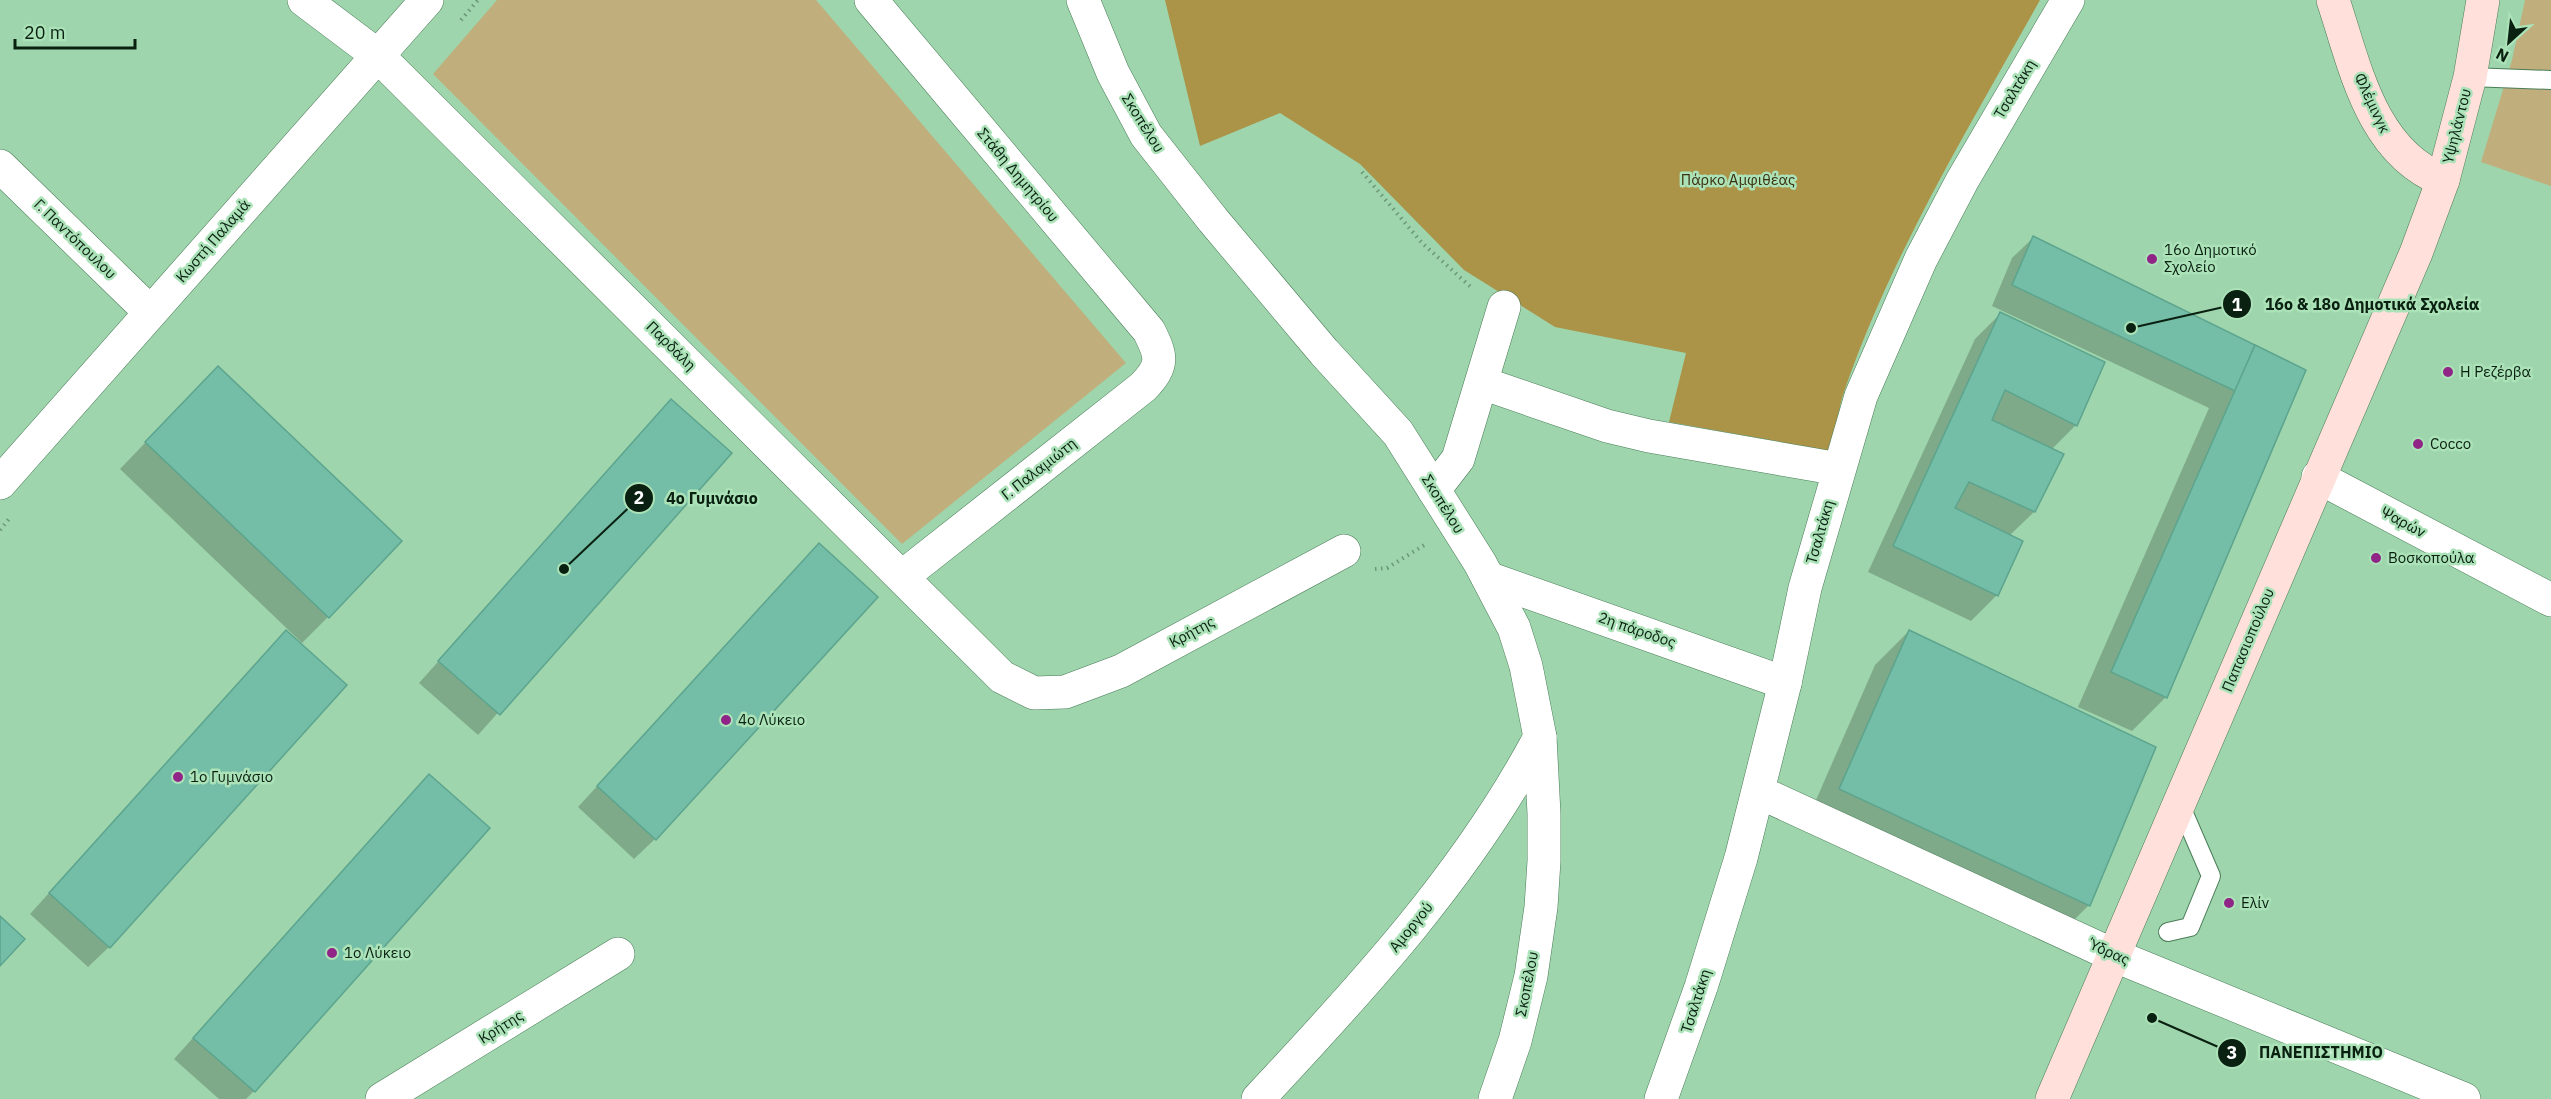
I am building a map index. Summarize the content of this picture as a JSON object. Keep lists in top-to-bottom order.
{
  "streets": {
    "main road": ["Φλέμινγκ", "Υψηλάντου", "Παπασιοπούλου"],
    "street": [
      "Τσαλτάκη",
      "Σκοπέλου",
      "Στάθη Δημητρίου",
      "Γ. Παντόπουλου",
      "Κωστή Παλαμά",
      "Παρδάλη",
      "Γ. Παλαμιώτη",
      "Ψαρών",
      "2η πάροδος",
      "Κρήτης",
      "Αμοργού",
      "Ύδρας"
    ]
  },
  "crossings": [
    ["Τσαλτάκη", "2η πάροδος"],
    ["Τσαλτάκη", "Ύδρας"],
    ["Φλέμινγκ", "Υψηλάντου"],
    ["Φλέμινγκ", "Παπασιοπούλου"],
    ["Σκοπέλου", "2η πάροδος"],
    ["Σκοπέλου", "Αμοργού"],
    ["Υψηλάντου", "Παπασιοπούλου"],
    ["Στάθη Δημητρίου", "Γ. Παλαμιώτη"],
    ["Γ. Παντόπουλου", "Κωστή Παλαμά"],
    ["Κωστή Παλαμά", "Παρδάλη"],
    ["Παρδάλη", "Γ. Παλαμιώτη"],
    ["Παρδάλη", "Κρήτης"],
    ["Ψαρών", "Παπασιοπούλου"],
    ["Παπασιοπούλου", "Ύδρας"]
  ],
  "parks": ["Πάρκο Αμφιθέας"],
  "places": [
    "16ο Δημοτικό Σχολείο",
    "16ο & 18ο Δημοτικά Σχολεία",
    "Η Ρεζέρβα",
    "Cocco",
    "Βοσκοπούλα",
    "4ο Γυμνάσιο",
    "4ο Λύκειο",
    "1ο Γυμνάσιο",
    "Ελίν",
    "1ο Λύκειο",
    "ΠΑΝΕΠΙΣΤΗΜΙΟ"
  ],
  "scale_bar": "20 m",
  "north": "bottom left"
}
